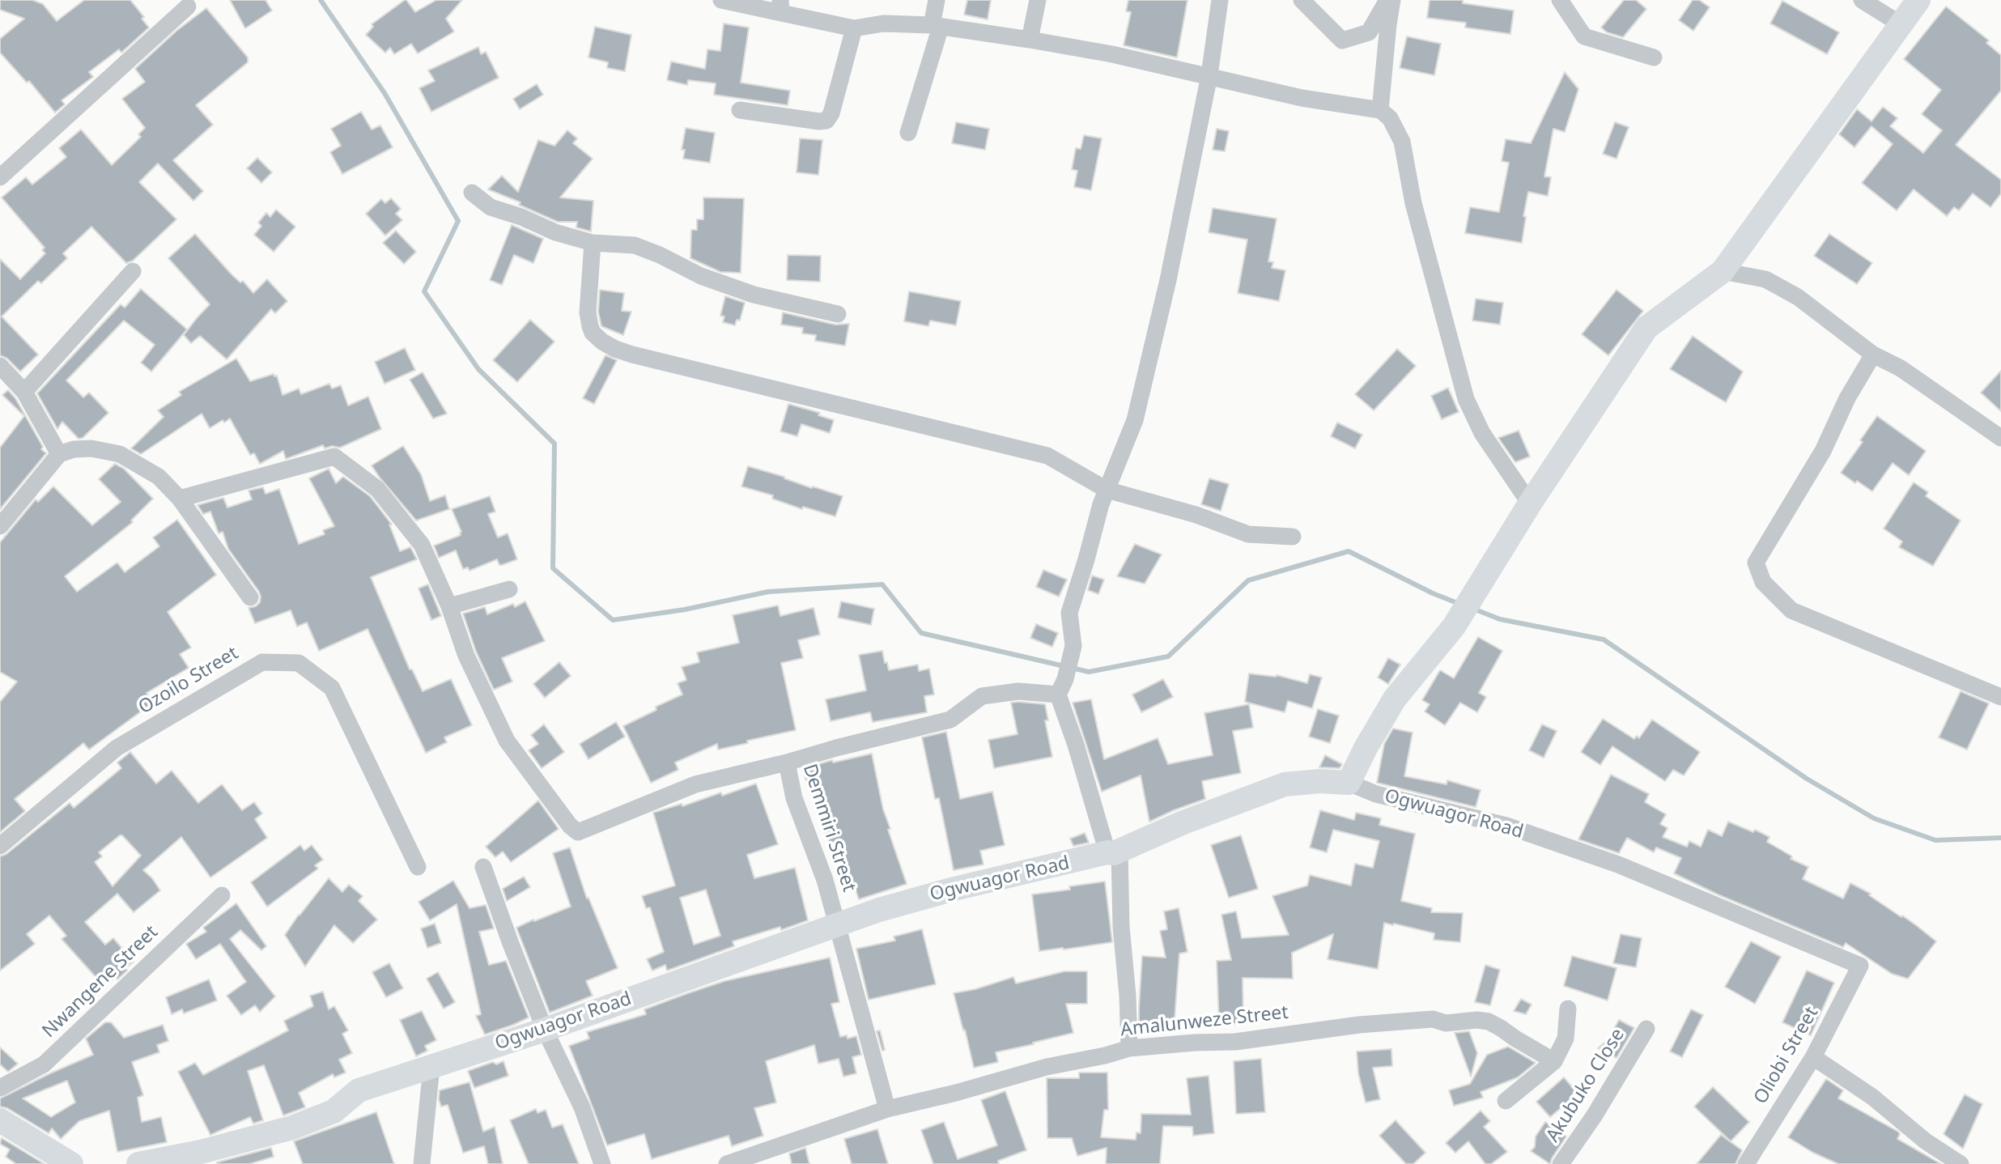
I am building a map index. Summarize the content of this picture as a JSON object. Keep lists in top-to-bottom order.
{
  "streets": {
    "street": [
      "Ozoilo Street",
      "Ogwuagor Road",
      "Demmiri Street",
      "Nwangene Street",
      "Amalunweze Street",
      "Oliobi Street",
      "Akubuko Close"
    ]
  },
  "crossings": [
    ["Ogwuagor Road", "Demmiri Street"],
    ["Ogwuagor Road", "Oliobi Street"],
    ["Demmiri Street", "Amalunweze Street"]
  ]
}
